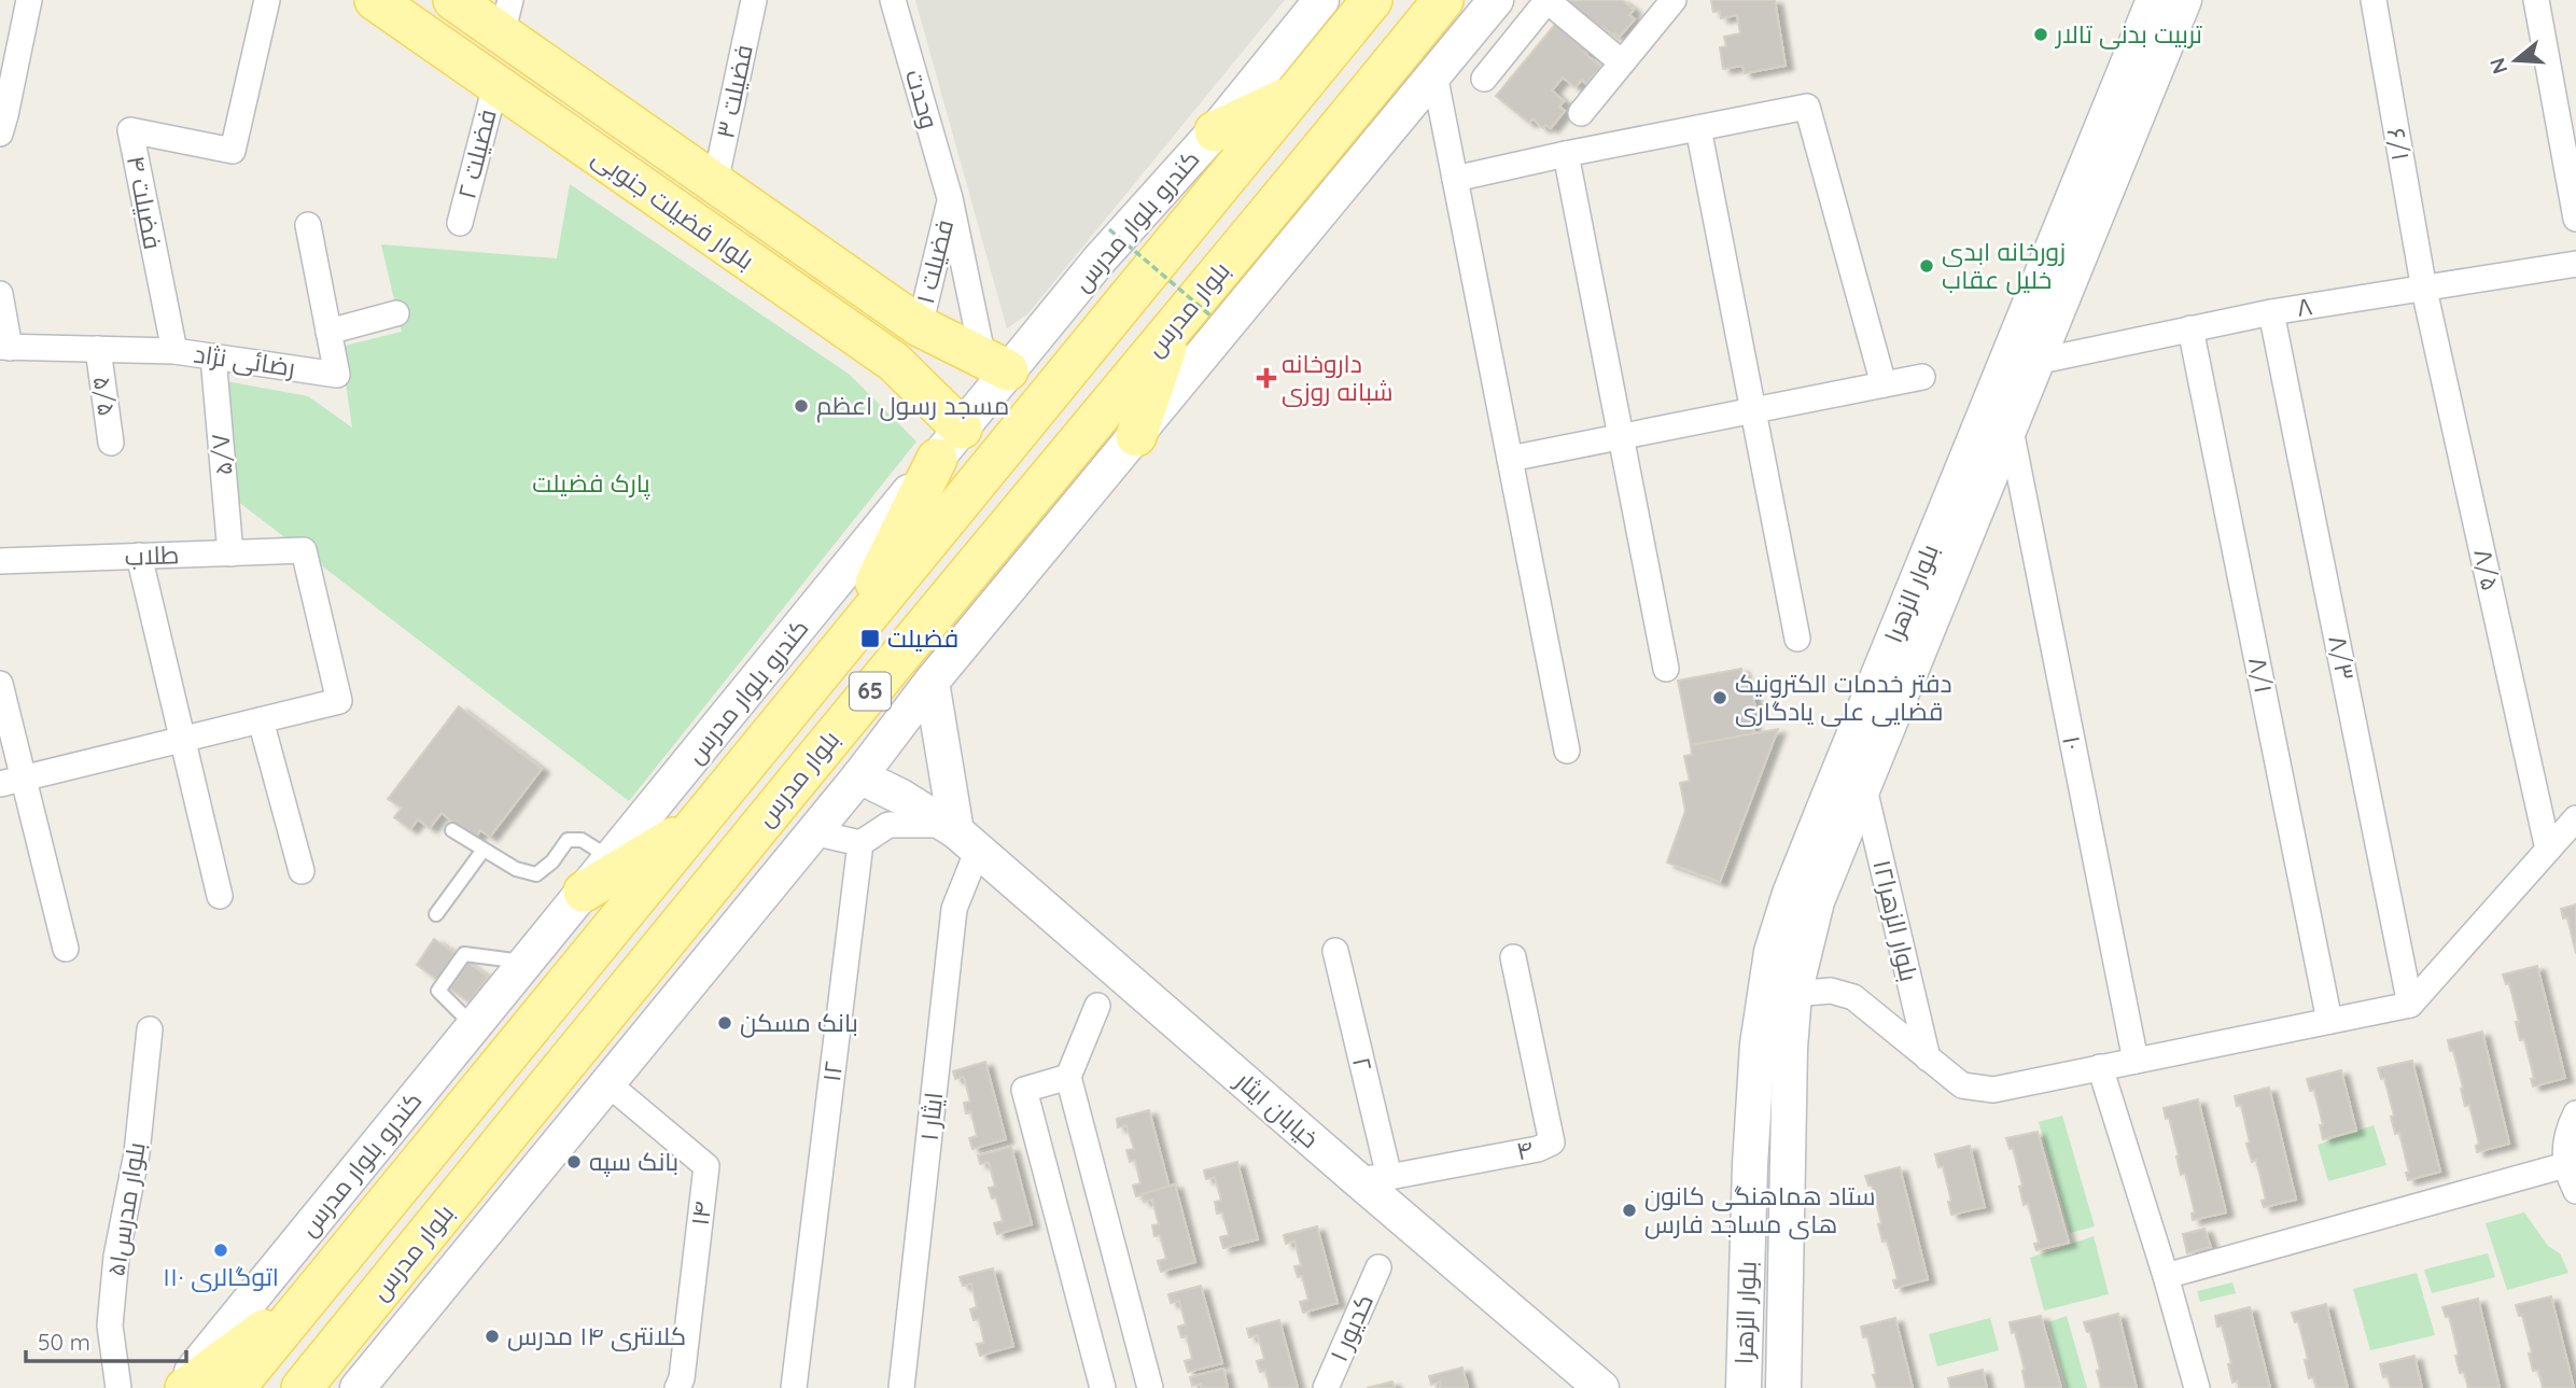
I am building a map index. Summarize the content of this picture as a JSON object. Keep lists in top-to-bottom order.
{
  "streets": {
    "main road": [
      "بلوار فضیلت جنوبی",
      "کندرو بلوار مدرس",
      "بلوار مدرس",
      "بلوار الزهرا",
      "65",
      "خیابان ایثار"
    ],
    "street": [
      "فضیلت ۳",
      "وحدت",
      "۶/۱",
      "فضیلت ۲",
      "فضیلت ۴",
      "فضیلت ۱",
      "۸",
      "رضائی نژاد",
      "۵/۵",
      "۵/۷",
      "طلاب",
      "۸/۵",
      "۸/۳",
      "۸/۱",
      "۱۰",
      "بلوار الزهرا۱۲",
      "۲",
      "۱۲",
      "ایثار ۱",
      "۴",
      "بلوار مدرس۵۱",
      "۱۴",
      "کدیور ۱"
    ]
  },
  "crossings": [
    ["فضیلت ۳", "بلوار فضیلت جنوبی"],
    ["وحدت", "بلوار فضیلت جنوبی"],
    ["وحدت", "کندرو بلوار مدرس"],
    ["وحدت", "فضیلت ۱"],
    ["۶/۱", "۸"],
    ["۶/۱", "۸/۵"],
    ["فضیلت ۲", "بلوار فضیلت جنوبی"],
    ["فضیلت ۴", "رضائی نژاد"],
    ["بلوار فضیلت جنوبی", "کندرو بلوار مدرس"],
    ["بلوار فضیلت جنوبی", "فضیلت ۱"],
    ["۸", "۸/۵"],
    ["۸", "بلوار الزهرا"],
    ["۸", "۸/۳"],
    ["۸", "۸/۱"],
    ["رضائی نژاد", "۵/۵"],
    ["رضائی نژاد", "۵/۷"],
    ["۵/۷", "طلاب"],
    ["بلوار الزهرا", "۱۰"],
    ["بلوار الزهرا", "بلوار الزهرا۱۲"],
    ["۲", "خیابان ایثار"],
    ["۲", "۴"],
    ["خیابان ایثار", "ایثار ۱"],
    ["خیابان ایثار", "۴"]
  ],
  "parks": ["پارک فضیلت"],
  "places": {
    "other": [
      "تربیت بدنی تالار",
      "زورخانه ابدی خلیل عقاب",
      "مسجد رسول اعظم",
      "دفتر خدمات الکترونیک قضایی علی یادگاری",
      "بانک مسکن",
      "بانک سپه",
      "ستاد هماهنگی کانون های مساجد فارس",
      "اتوگالری ۱۱۰",
      "کلانتری ۱۴ مدرس"
    ],
    "health": ["داروخانه شبانه روزی"],
    "transit": ["فضیلت"]
  },
  "scale_bar": "50 m",
  "north": "left"
}
